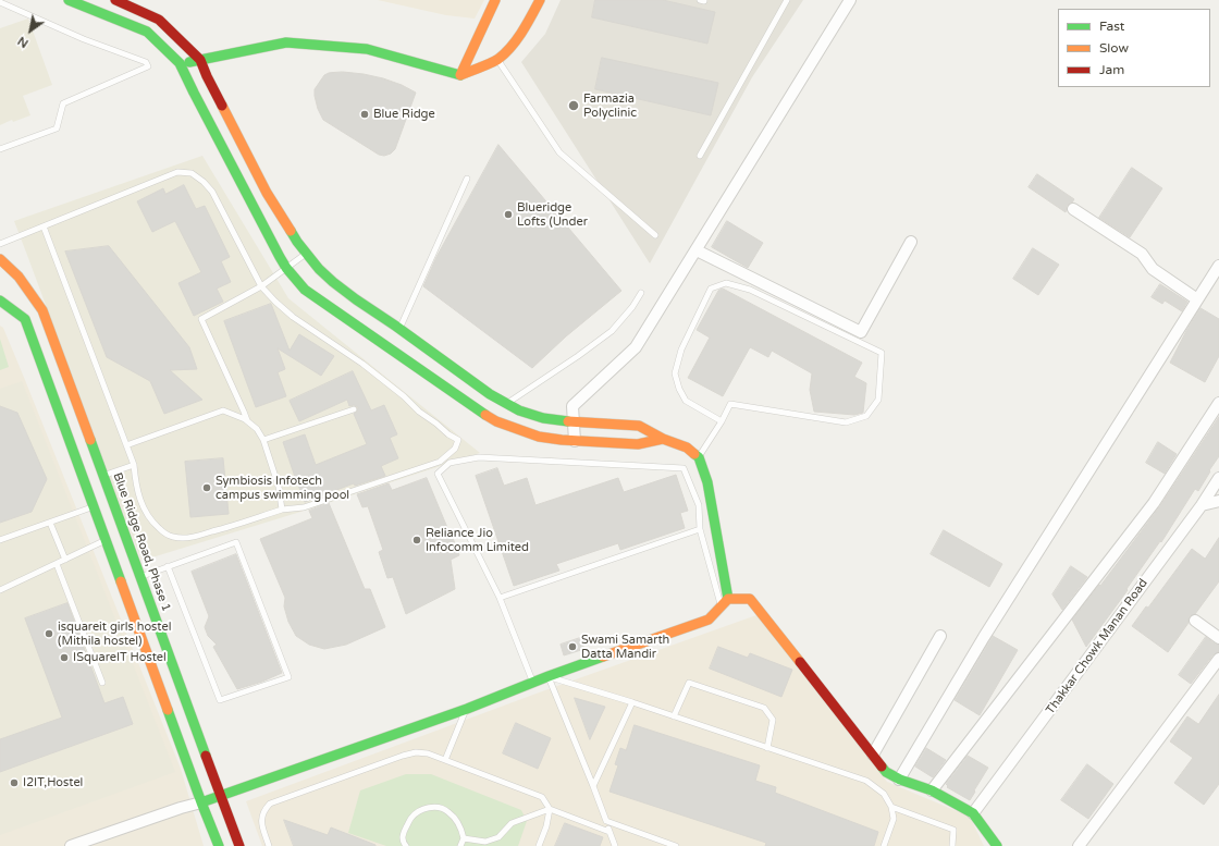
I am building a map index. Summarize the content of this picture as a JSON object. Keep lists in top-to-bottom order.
{
  "streets": {
    "street": ["Blue Ridge Road, Phase 1", "Thakkar Chowk Manan Road"]
  },
  "places": [
    "Farmazia Polyclinic",
    "Blue Ridge",
    "Blueridge Lofts (Under",
    "Symbiosis Infotech campus swimming pool",
    "Reliance Jio Infocomm Limited",
    "isquareit girls hostel (Mithila hostel)",
    "Swami Samarth Datta Mandir",
    "ISquareIT Hostel",
    "I2IT,Hostel"
  ],
  "legend": ["Fast", "Slow", "Jam"],
  "north": "bottom left"
}
